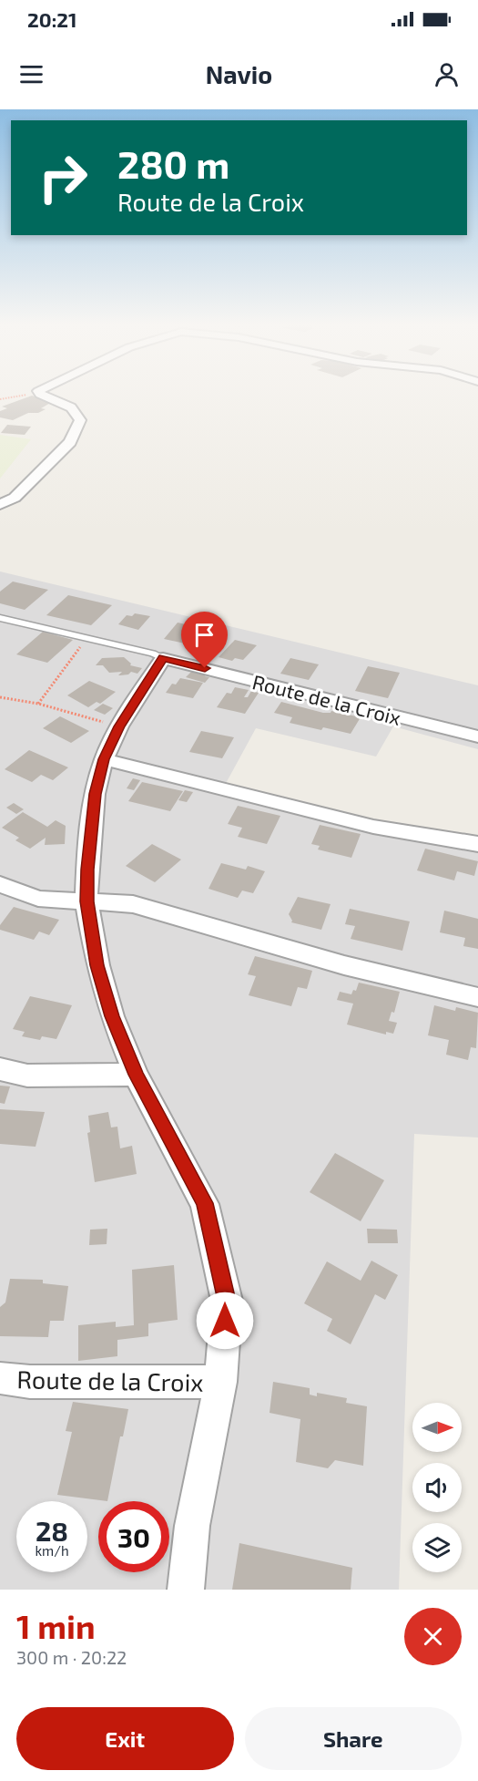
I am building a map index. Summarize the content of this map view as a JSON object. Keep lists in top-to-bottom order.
{
  "streets": {
    "street": ["Route de la Croix"]
  },
  "north": "right",
  "page": {
    "status": "20:21",
    "header": "Navio",
    "turn": ["280 m", "Route de la Croix"],
    "speed": "28 km/h",
    "limit": "30",
    "heading": ["1 min", "300 m · 20:22"],
    "buttons": ["Exit", "Share"]
  }
}
